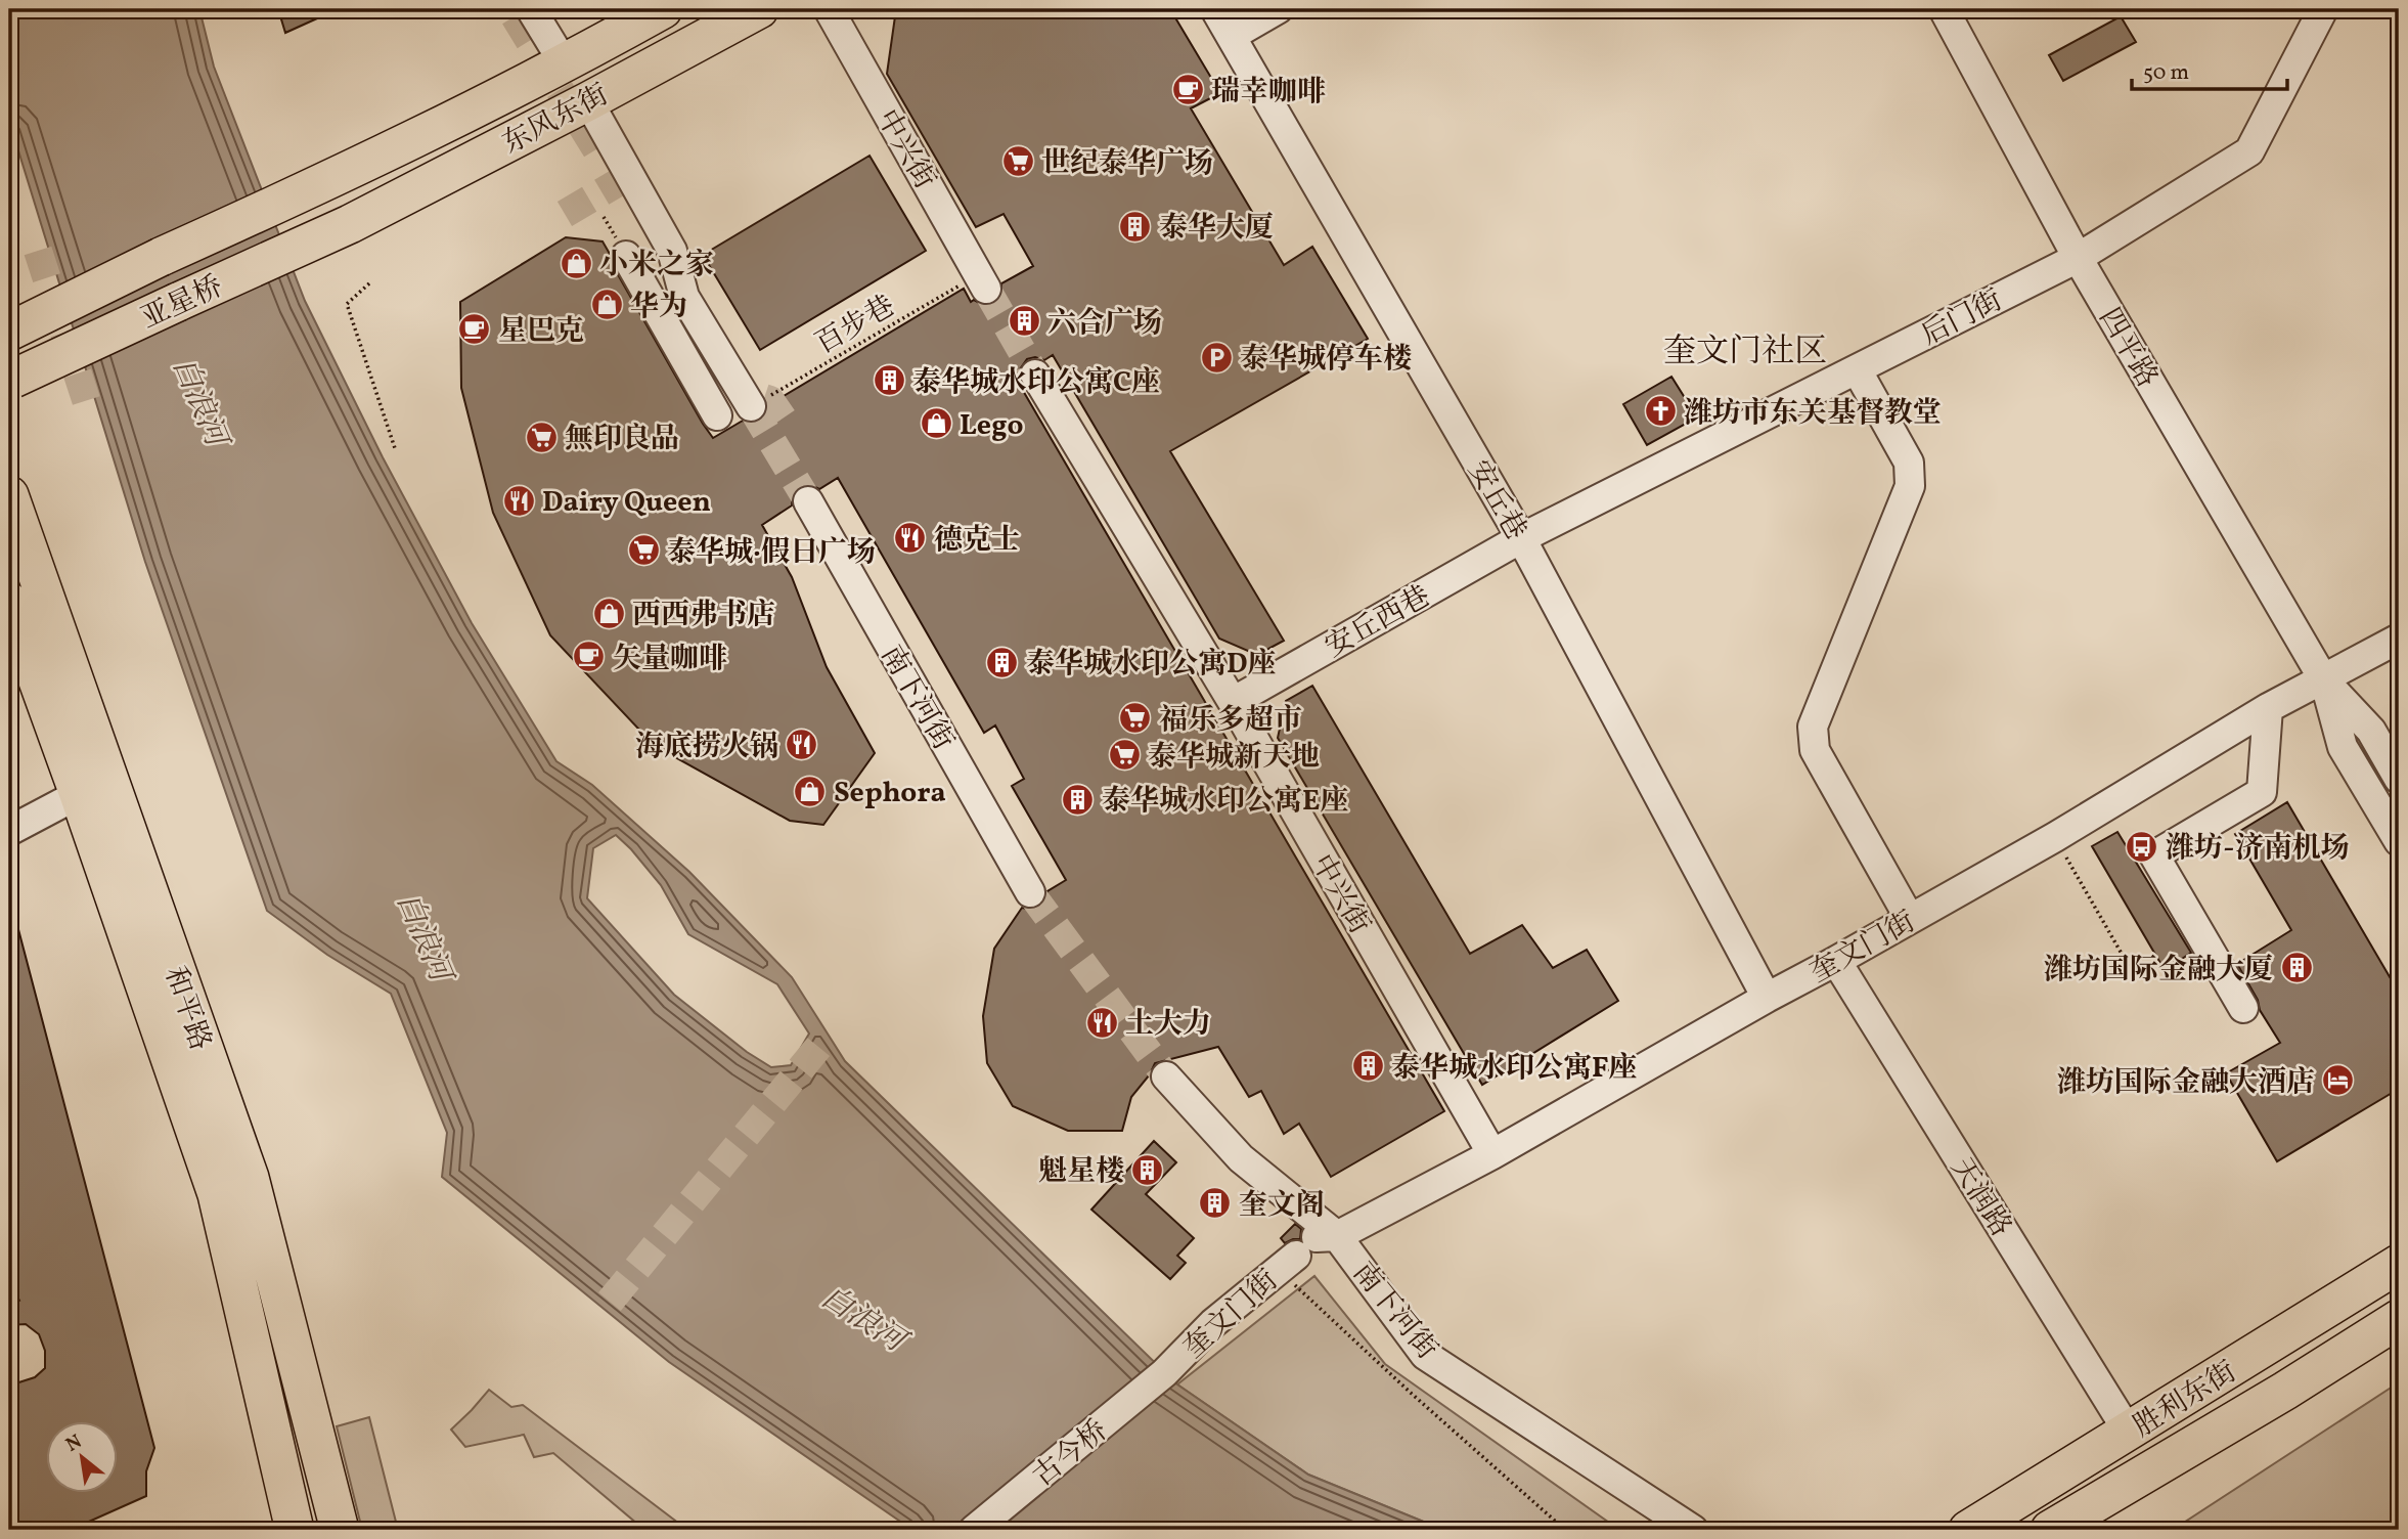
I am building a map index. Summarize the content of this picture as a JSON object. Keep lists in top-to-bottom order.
{
  "streets": {
    "main road": [
      "东风东街",
      "亚星桥",
      "和平路",
      "胜利东街"
    ],
    "street": [
      "中兴街",
      "后门街",
      "四平路",
      "安丘巷",
      "安丘西巷",
      "南下河街",
      "奎文门街",
      "天润路",
      "古今桥"
    ],
    "path": ["百步巷"]
  },
  "crossings": [
    ["东风东街", "亚星桥"],
    ["中兴街", "百步巷"],
    ["中兴街", "安丘西巷"],
    ["中兴街", "奎文门街"],
    ["后门街", "四平路"],
    ["后门街", "安丘巷"],
    ["后门街", "安丘西巷"],
    ["四平路", "奎文门街"],
    ["安丘巷", "安丘西巷"],
    ["安丘巷", "奎文门街"],
    ["南下河街", "奎文门街"],
    ["奎文门街", "天润路"],
    ["奎文门街", "古今桥"],
    ["天润路", "胜利东街"]
  ],
  "districts": ["奎文门社区"],
  "water": ["白浪河"],
  "places": {
    "cafe": ["瑞幸咖啡", "星巴克", "矢量咖啡"],
    "supermarket": [
      "世纪泰华广场",
      "無印良品",
      "泰华城·假日广场",
      "福乐多超市",
      "泰华城新天地"
    ],
    "building": [
      "泰华大厦",
      "六合广场",
      "泰华城水印公寓C座",
      "泰华城水印公寓D座",
      "泰华城水印公寓E座",
      "潍坊国际金融大厦",
      "泰华城水印公寓F座",
      "魁星楼",
      "奎文阁"
    ],
    "shop": [
      "小米之家",
      "华为",
      "Lego",
      "西西弗书店",
      "Sephora"
    ],
    "parking": ["泰华城停车楼"],
    "church": ["潍坊市东关基督教堂"],
    "restaurant": [
      "Dairy Queen",
      "德克士",
      "海底捞火锅",
      "土大力"
    ],
    "bus stop": ["潍坊-济南机场"],
    "hotel": ["潍坊国际金融大酒店"]
  },
  "scale_bar": "50 m",
  "north": "top left"
}
